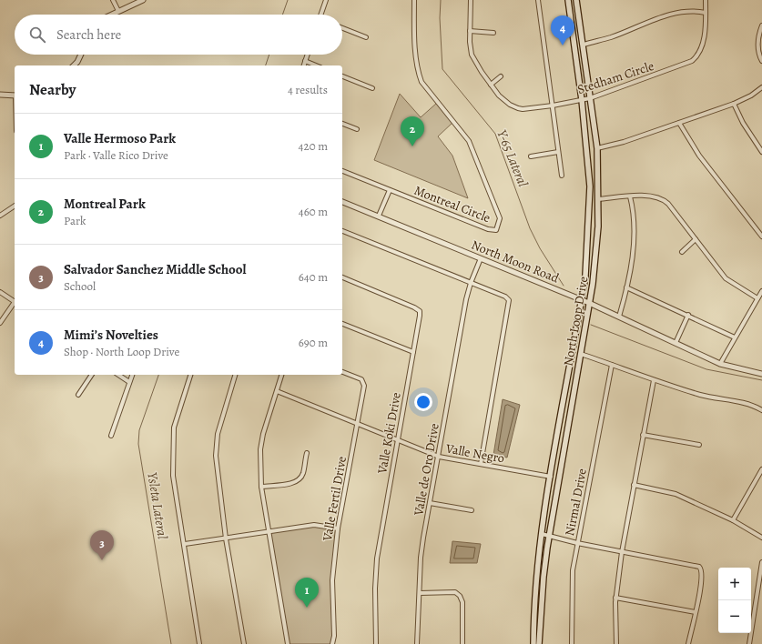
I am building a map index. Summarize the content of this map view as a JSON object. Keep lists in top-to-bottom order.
{
  "streets": {
    "main road": ["North Loop Drive"],
    "street": [
      "Stedham Circle",
      "Montreal Circle",
      "North Moon Road",
      "Valle Koki Drive",
      "Valle Negro",
      "Valle de Oro Drive",
      "Valle Fertil Drive",
      "Nirmal Drive"
    ]
  },
  "crossings": [
    ["Stedham Circle", "North Loop Drive"],
    ["North Moon Road", "North Loop Drive"],
    ["North Moon Road", "Valle de Oro Drive"],
    ["North Loop Drive", "Valle Negro"],
    ["Valle Koki Drive", "Valle Negro"],
    ["Valle Negro", "Valle de Oro Drive"],
    ["Valle Negro", "Valle Fertil Drive"]
  ],
  "water": ["Y-65 Lateral", "Ysleta Lateral"],
  "page": {
    "search": "Search here",
    "pins": [
      "4",
      "2",
      "3",
      "1"
    ],
    "heading": ["Nearby", "4 results"],
    "list": [
      {
        "mark": "1",
        "name": "Valle Hermoso Park",
        "note": "Park · Valle Rico Drive",
        "value": "420 m"
      },
      {
        "mark": "2",
        "name": "Montreal Park",
        "note": "Park",
        "value": "460 m"
      },
      {
        "mark": "3",
        "name": "Salvador Sanchez Middle School",
        "note": "School",
        "value": "640 m"
      },
      {
        "mark": "4",
        "name": "Mimi’s Novelties",
        "note": "Shop · North Loop Drive",
        "value": "690 m"
      }
    ],
    "map_buttons": ["+", "−"]
  }
}
